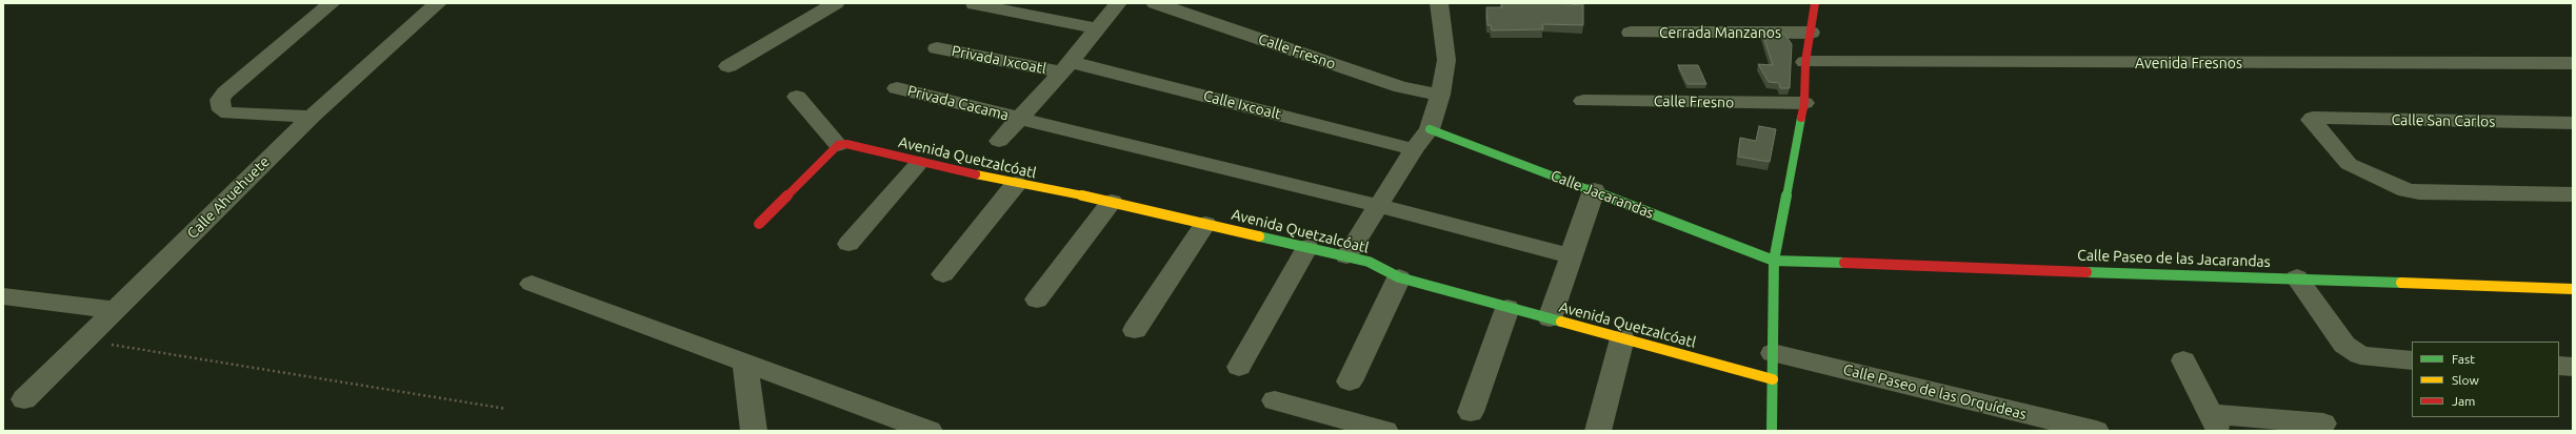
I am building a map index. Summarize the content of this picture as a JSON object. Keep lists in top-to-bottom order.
{
  "streets": {
    "street": [
      "Cerrada Manzanos",
      "Calle Fresno",
      "Privada Ixcoatl",
      "Avenida Fresnos",
      "Privada Cacama",
      "Calle Ixcoalt",
      "Calle San Carlos",
      "Avenida Quetzalcóatl",
      "Calle Jacarandas",
      "Calle Ahuehuete",
      "Calle Paseo de las Jacarandas",
      "Calle Paseo de las Orquídeas"
    ]
  },
  "crossings": [
    ["Privada Ixcoatl", "Calle Ixcoalt"],
    ["Calle Jacarandas", "Calle Paseo de las Jacarandas"]
  ],
  "legend": ["Fast", "Slow", "Jam"]
}
